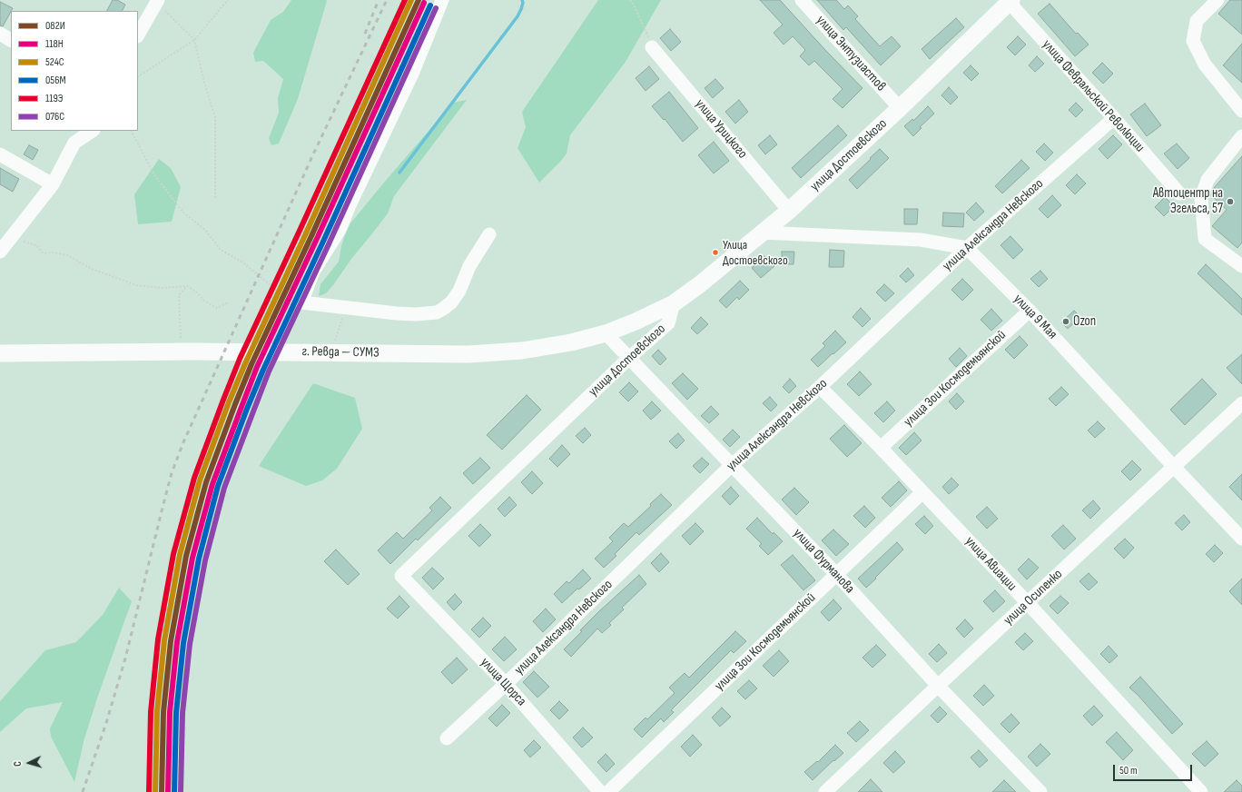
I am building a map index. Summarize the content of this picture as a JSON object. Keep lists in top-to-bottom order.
{
  "streets": {
    "main road": ["улица Достоевского", "г. Ревда — СУМЗ"],
    "street": [
      "улица Энтузиастов",
      "улица Февральской Революции",
      "улица Урицкого",
      "улица Александра Невского",
      "улица 9 Мая",
      "улица Зои Космодемьянской",
      "улица Фурманова",
      "улица Авиации",
      "улица Осипенко",
      "улица Щорса"
    ]
  },
  "crossings": [
    ["улица Энтузиастов", "улица Достоевского"],
    ["улица Февральской Революции", "улица Достоевского"],
    ["улица Февральской Революции", "улица Александра Невского"],
    ["улица Урицкого", "улица Достоевского"],
    ["улица Достоевского", "г. Ревда — СУМЗ"],
    ["улица Достоевского", "улица Фурманова"],
    ["улица Достоевского", "улица Щорса"],
    ["улица Александра Невского", "улица 9 Мая"],
    ["улица Александра Невского", "улица Фурманова"],
    ["улица Александра Невского", "улица Авиации"],
    ["улица Александра Невского", "улица Щорса"],
    ["улица 9 Мая", "улица Зои Космодемьянской"],
    ["улица 9 Мая", "улица Осипенко"],
    ["г. Ревда — СУМЗ", "улица Фурманова"],
    ["улица Зои Космодемьянской", "улица Фурманова"],
    ["улица Зои Космодемьянской", "улица Авиации"],
    ["улица Фурманова", "улица Осипенко"],
    ["улица Авиации", "улица Осипенко"]
  ],
  "places": ["Автоцентр на Эгельса, 57", "Улица Достоевского", "Ozon"],
  "lines": [
    "transit line 082И",
    "transit line 524С",
    "transit line 119Э",
    "transit line 118Н",
    "transit line 056М",
    "transit line 076С"
  ],
  "legend": [
    "082И",
    "118Н",
    "524С",
    "056М",
    "119Э",
    "076С"
  ],
  "scale_bar": "50 m",
  "north": "left"
}
